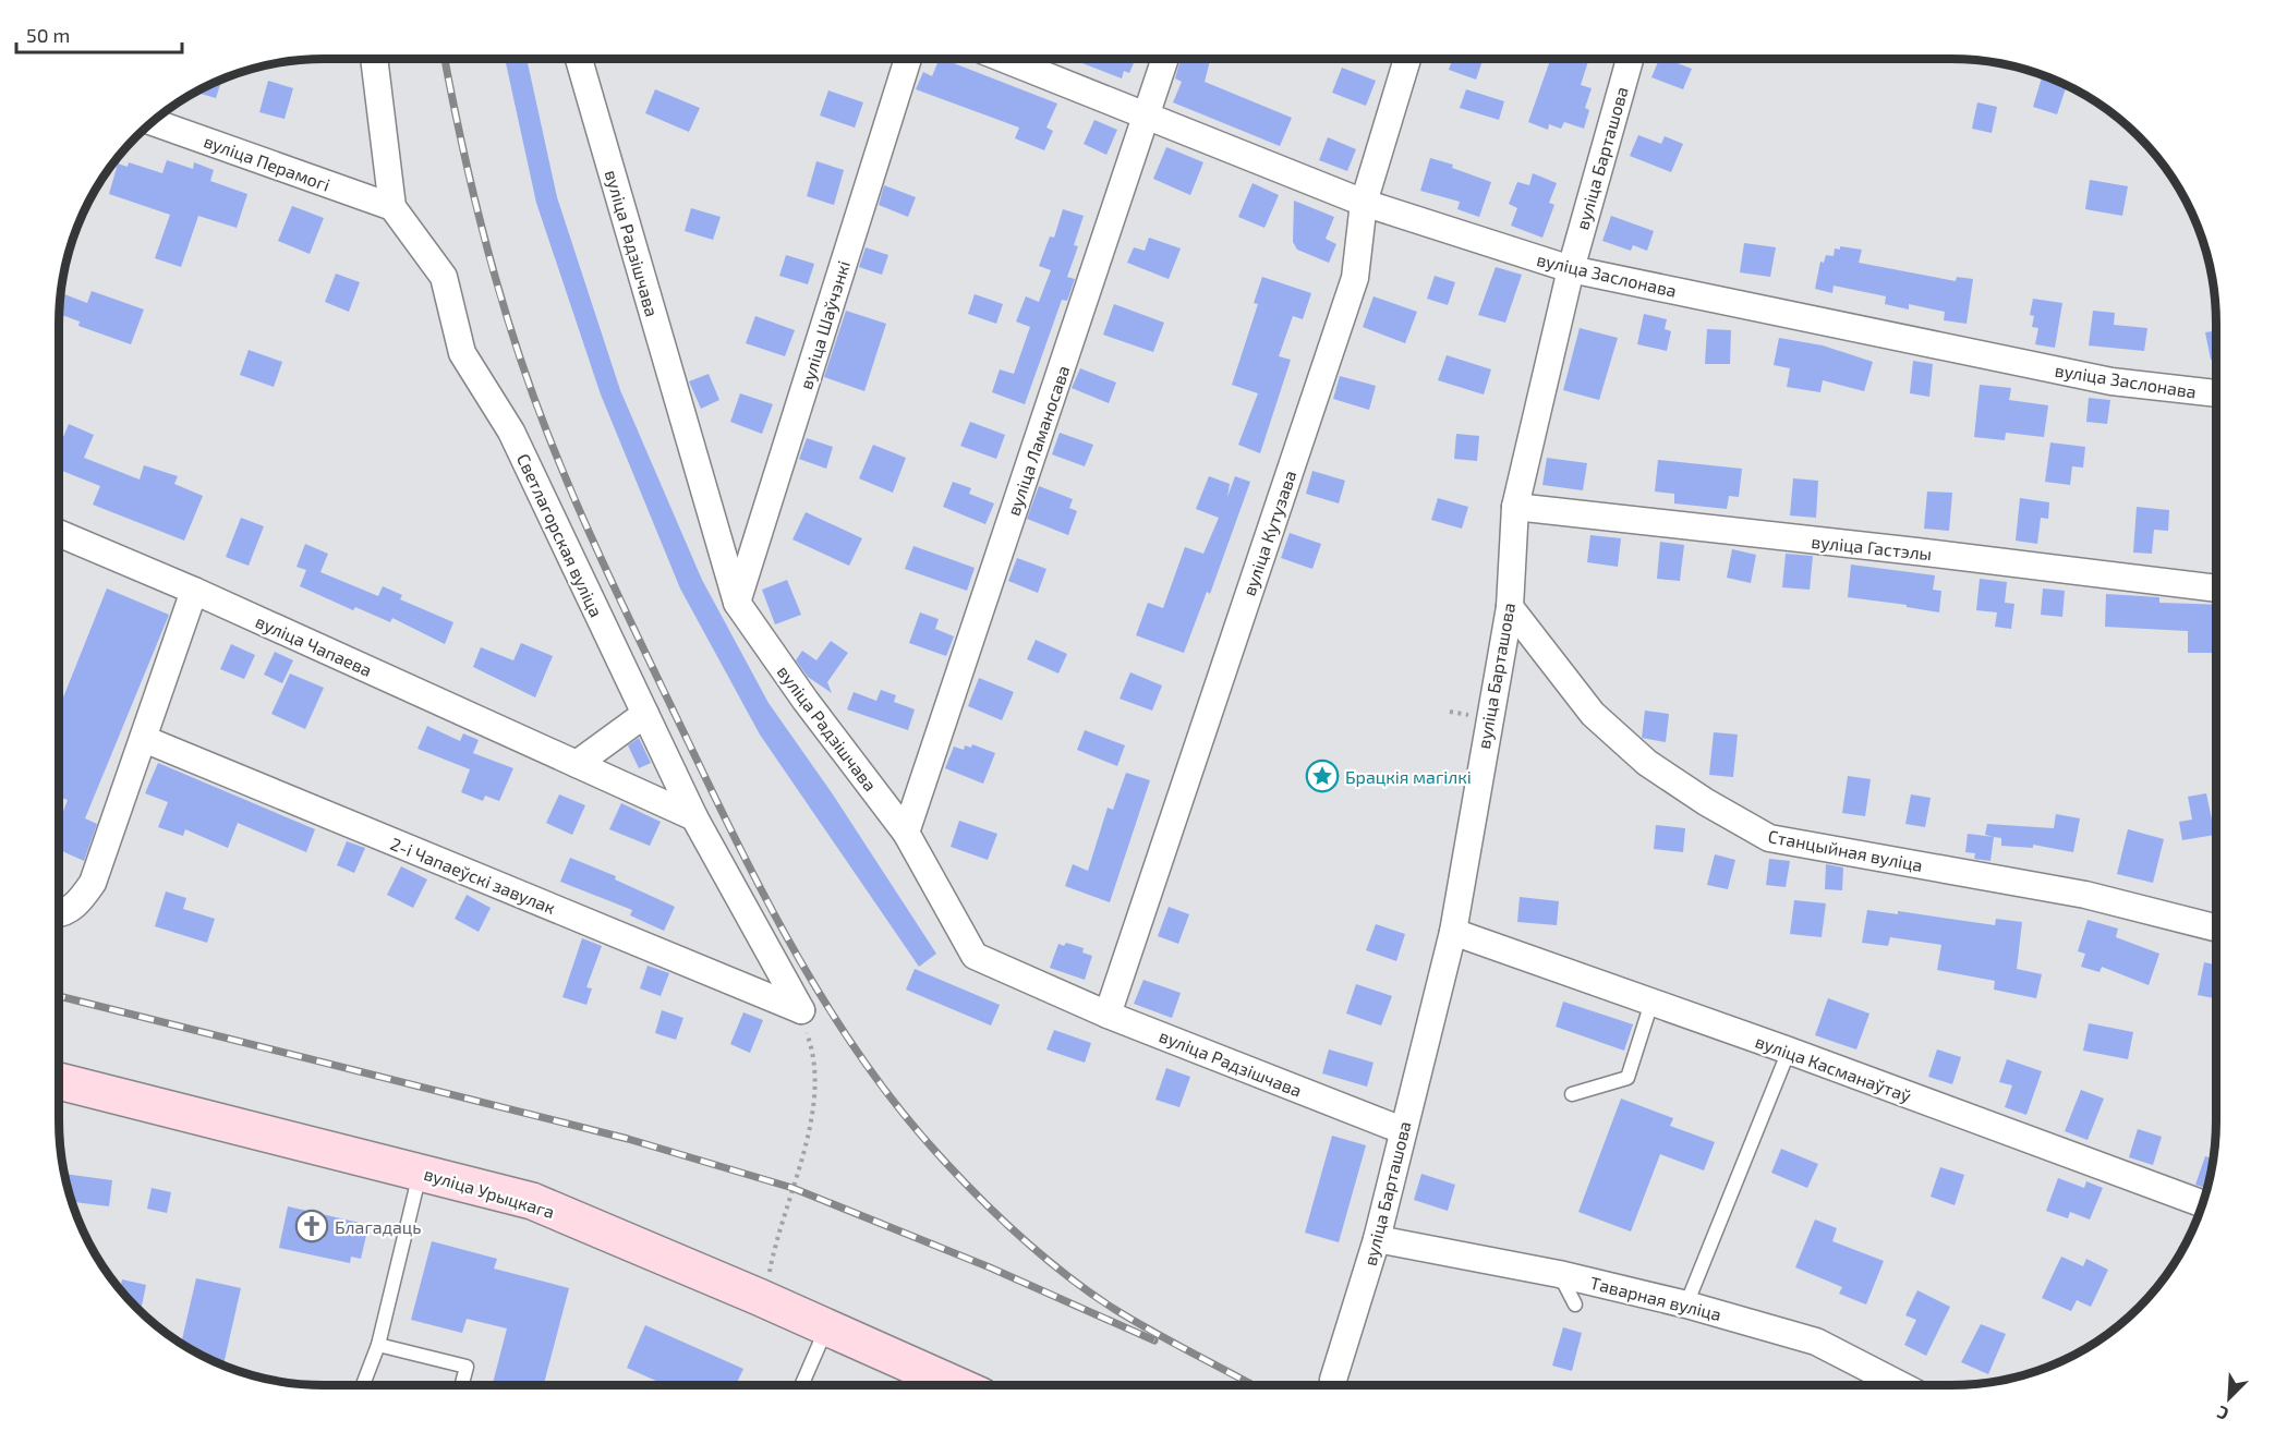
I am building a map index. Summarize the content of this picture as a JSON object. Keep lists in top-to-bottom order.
{
  "streets": {
    "main road": ["вуліца Урыцкага"],
    "street": [
      "вуліца Барташова",
      "вуліца Перамогі",
      "вуліца Радзішчава",
      "вуліца Заслонава",
      "вуліца Шаўчэнкі",
      "вуліца Ламаносава",
      "вуліца Кутузава",
      "Светлагорская вуліца",
      "вуліца Гастэлы",
      "вуліца Чапаева",
      "Станцыйная вуліца",
      "2-і Чапаеўскі завулак",
      "вуліца Касманаўтаў",
      "Таварная вуліца"
    ]
  },
  "crossings": [
    ["вуліца Барташова", "вуліца Радзішчава"],
    ["вуліца Барташова", "вуліца Заслонава"],
    ["вуліца Барташова", "вуліца Гастэлы"],
    ["вуліца Барташова", "Станцыйная вуліца"],
    ["вуліца Барташова", "вуліца Касманаўтаў"],
    ["вуліца Барташова", "Таварная вуліца"],
    ["вуліца Перамогі", "Светлагорская вуліца"],
    ["вуліца Радзішчава", "вуліца Шаўчэнкі"],
    ["вуліца Радзішчава", "вуліца Ламаносава"],
    ["вуліца Радзішчава", "вуліца Кутузава"],
    ["вуліца Заслонава", "вуліца Ламаносава"],
    ["вуліца Заслонава", "вуліца Кутузава"],
    ["Светлагорская вуліца", "вуліца Чапаева"],
    ["Светлагорская вуліца", "2-і Чапаеўскі завулак"]
  ],
  "places": {
    "place": ["Брацкія магілкі"],
    "church": ["Благадаць"]
  },
  "scale_bar": "50 m",
  "north": "bottom left"
}
